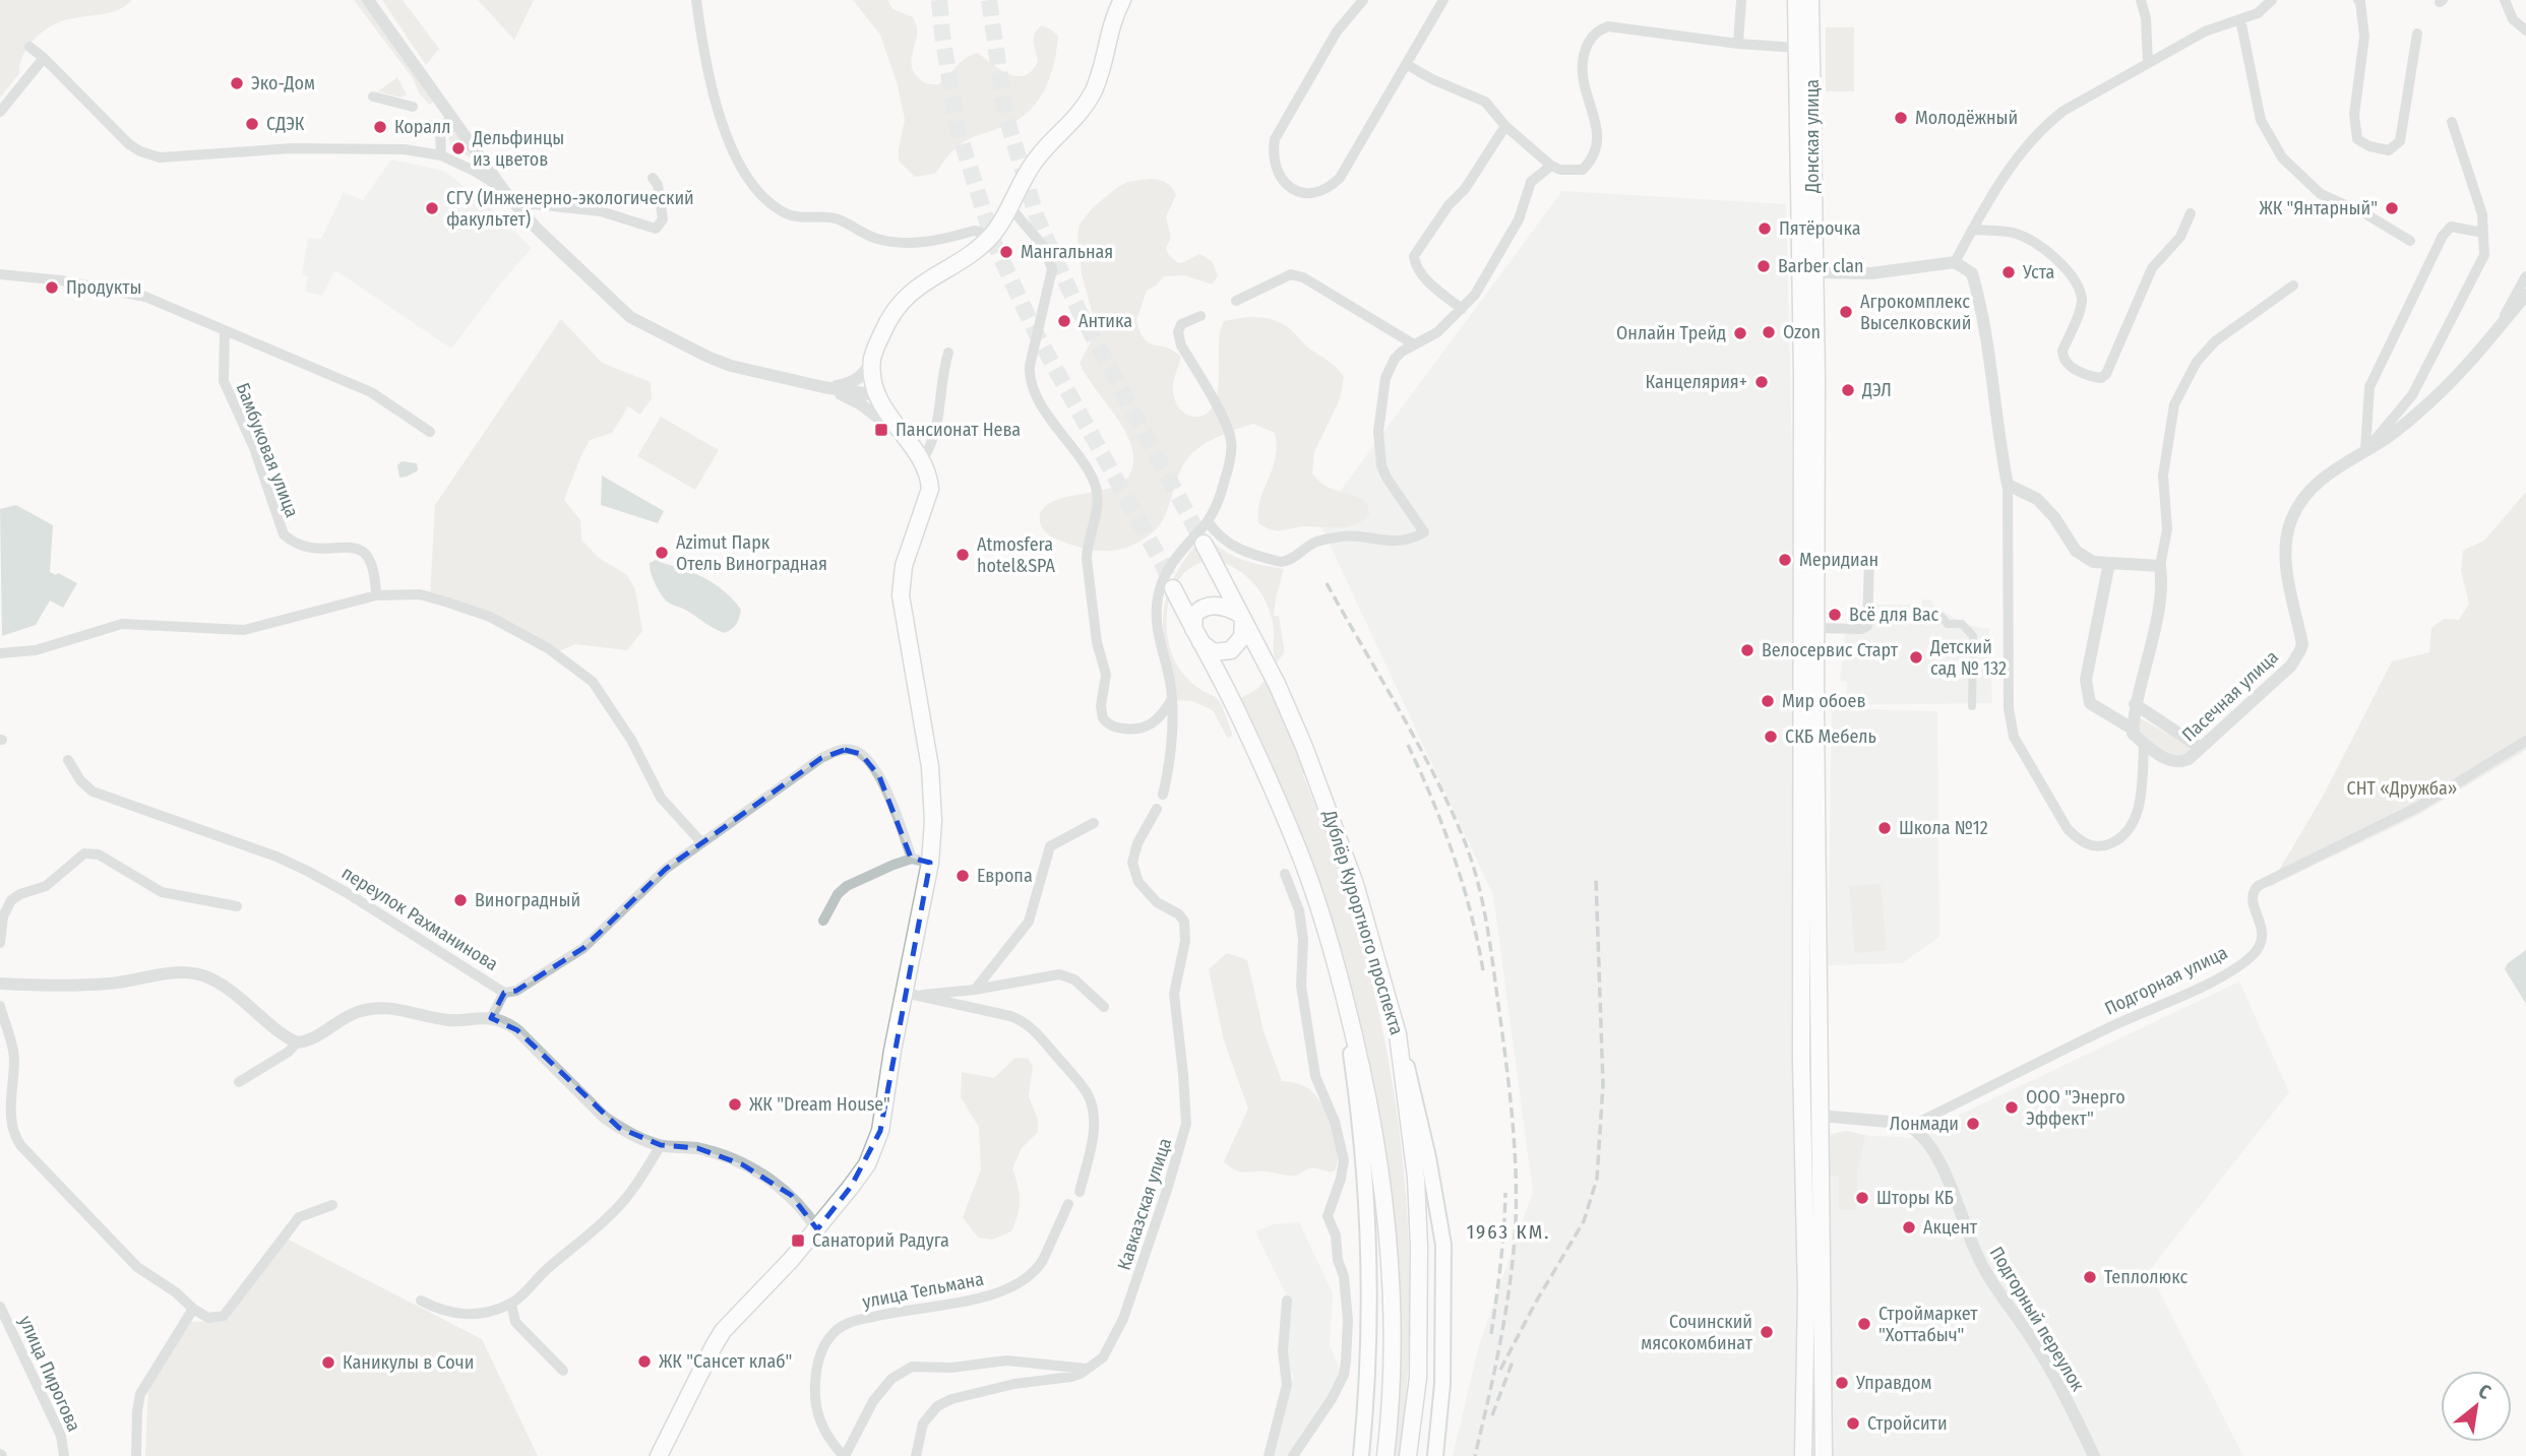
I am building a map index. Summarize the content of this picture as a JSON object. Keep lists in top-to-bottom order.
{
  "streets": {
    "main road": ["Донская улица", "Дублёр Курортного проспекта"],
    "street": [
      "Бамбуковая улица",
      "Пасечная улица",
      "переулок Рахманинова",
      "Подгорная улица",
      "Кавказская улица",
      "улица Тельмана",
      "Подгорный переулок",
      "улица Пирогова"
    ]
  },
  "crossings": [
    ["Подгорная улица", "Подгорный переулок"]
  ],
  "districts": ["1963 КМ."],
  "parks": ["СНТ «Дружба»"],
  "places": {
    "other": [
      "Эко-Дом",
      "Молодёжный",
      "СДЭК",
      "Коралл",
      "Дельфинцы из цветов",
      "СГУ (Инженерно-экологический факультет)",
      "ЖК \"Янтарный\"",
      "Пятёрочка",
      "Мангальная",
      "Barber clan",
      "Уста",
      "Продукты",
      "Агрокомплекс Выселковский",
      "Антика",
      "Ozon",
      "Онлайн Трейд",
      "Канцелярия+",
      "ДЭЛ",
      "Azimut Парк Отель Виноградная",
      "Atmosfera hotel&SPA",
      "Меридиан",
      "Всё для Вас",
      "Велосервис Старт",
      "Детский сад № 132",
      "Мир обоев",
      "СКБ Мебель",
      "Школа №12",
      "Европа",
      "Виноградный",
      "ЖК \"Dream House\"",
      "ООО \"Энерго Эффект\"",
      "Лонмади",
      "Шторы КБ",
      "Акцент",
      "Теплолюкс",
      "Строймаркет \"Хоттабыч\"",
      "Сочинский мясокомбинат",
      "ЖК \"Сансет клаб\"",
      "Каникулы в Сочи",
      "Управдом",
      "Стройсити"
    ],
    "transit": ["Пансионат Нева", "Санаторий Радуга"]
  },
  "north": "top right"
}
